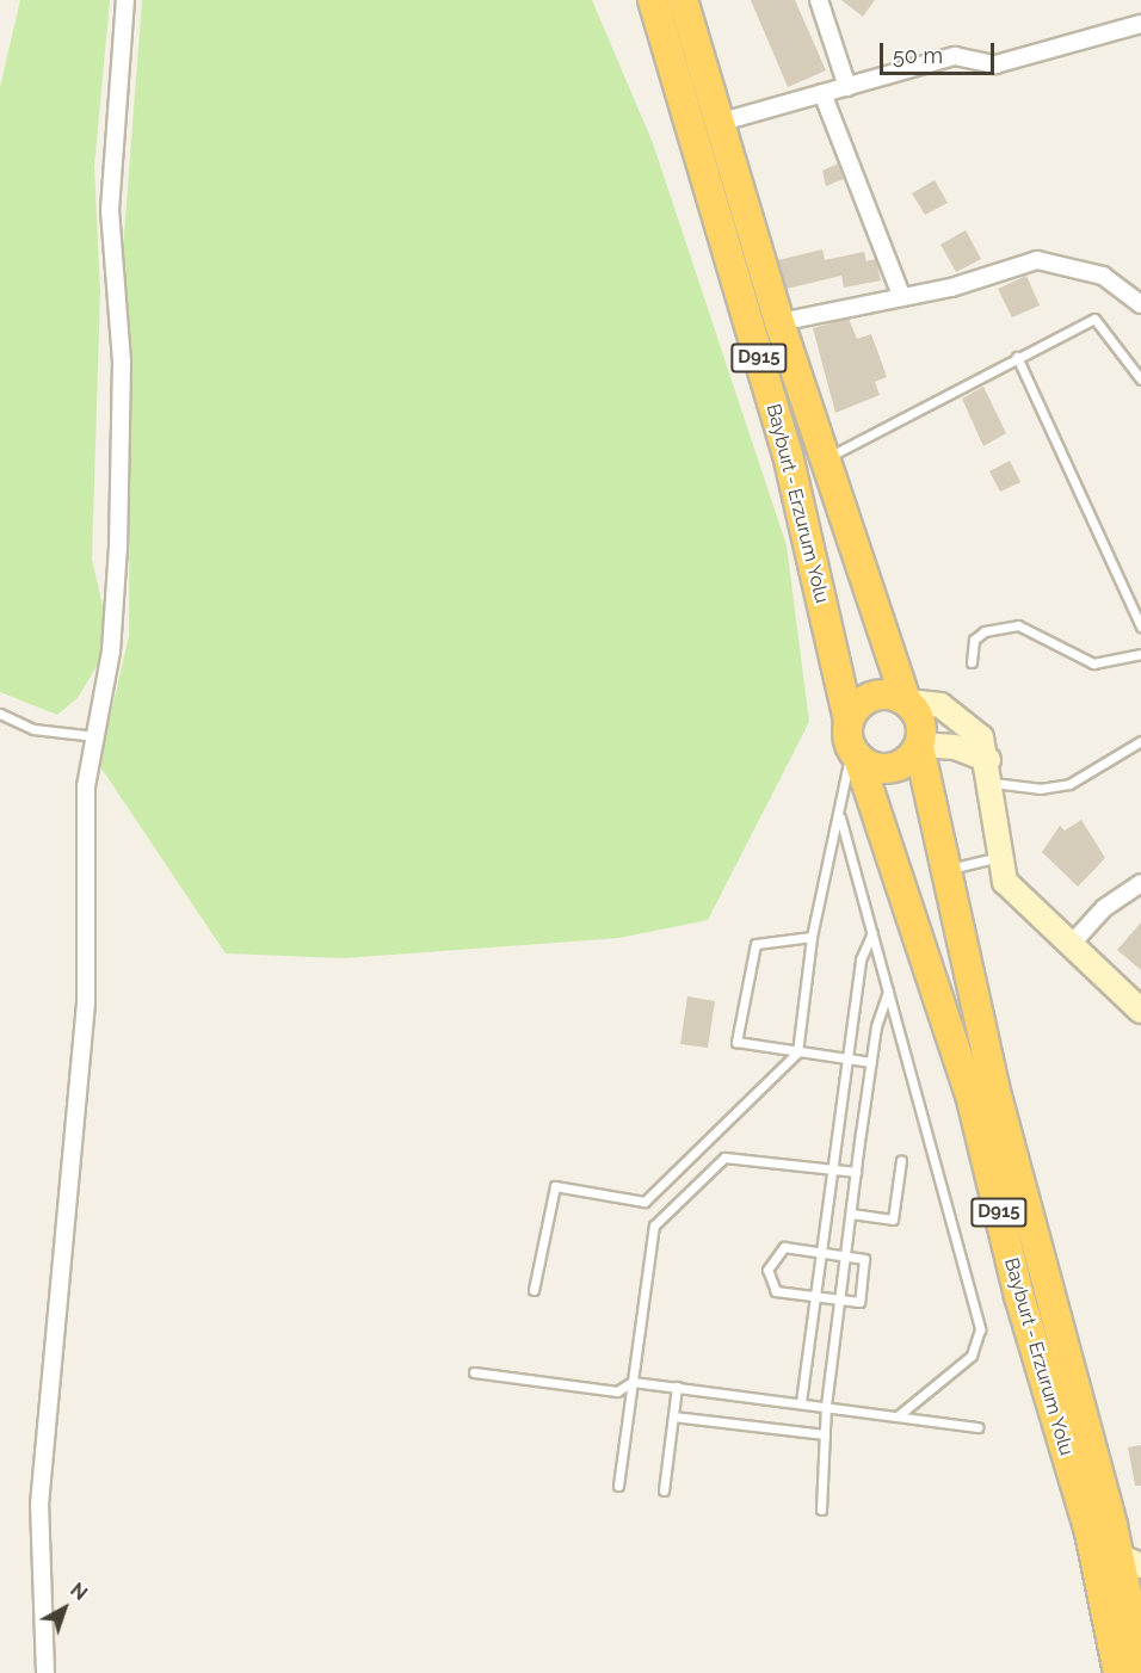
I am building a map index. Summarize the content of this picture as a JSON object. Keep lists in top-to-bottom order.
{
  "streets": {
    "highway": ["D915", "Bayburt - Erzurum Yolu"]
  },
  "scale_bar": "50 m",
  "north": "top right"
}
